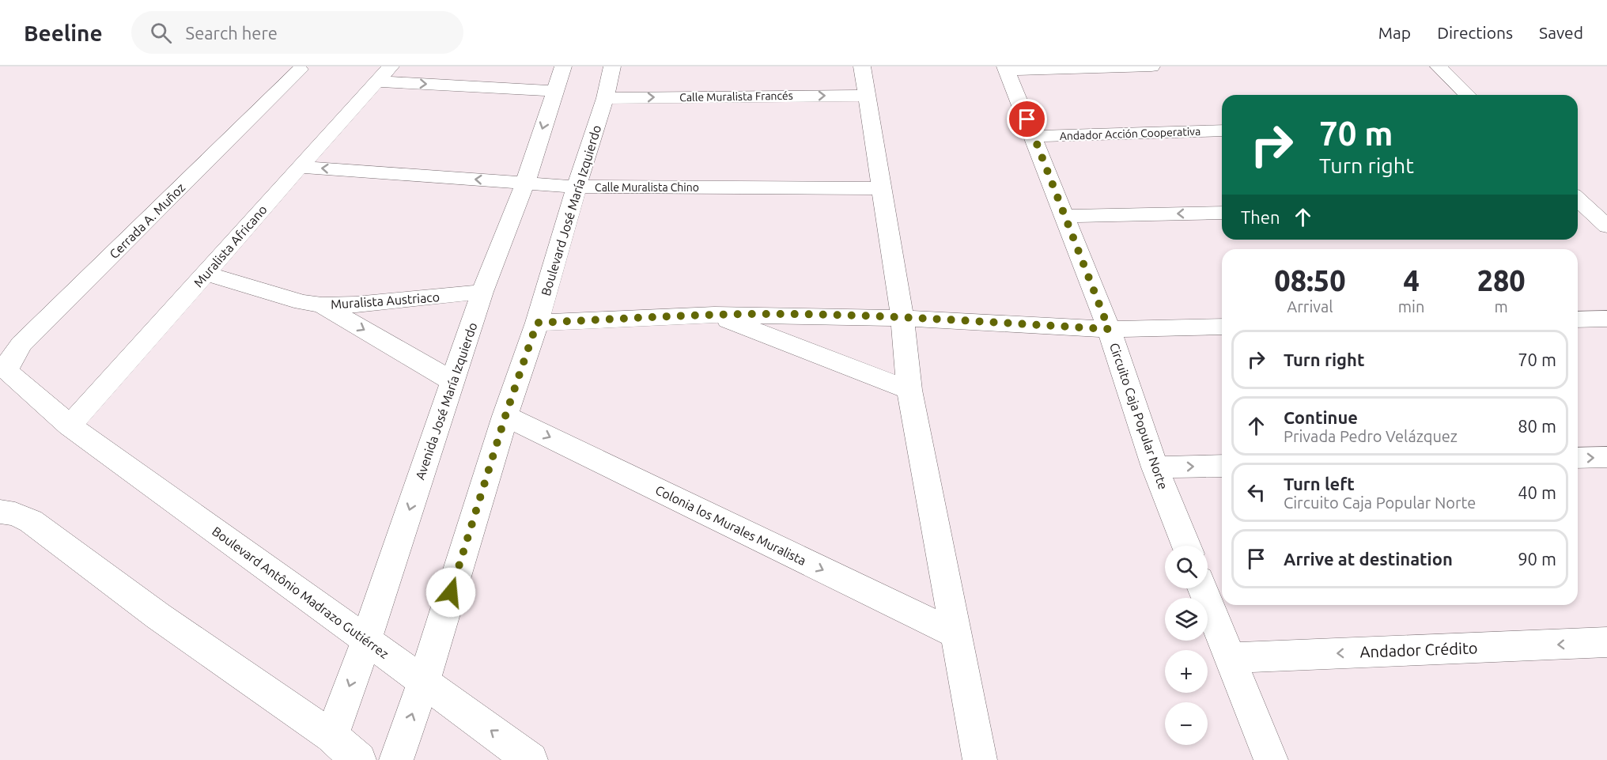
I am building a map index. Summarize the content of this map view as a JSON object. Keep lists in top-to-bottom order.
{
  "streets": {
    "street": [
      "Calle Muralista Francés",
      "Andador Acción Cooperativa",
      "Calle Muralista Chino",
      "Boulevard José María Izquierdo",
      "Cerrada A. Muñoz",
      "Muralista Africano",
      "Muralista Austriaco",
      "Avenida José María Izquierdo",
      "Circuito Caja Popular Norte",
      "Colonia los Murales Muralista",
      "Boulevard Antônio Madrazo Gutiérrez",
      "Andador Crédito"
    ]
  },
  "crossings": [
    ["Calle Muralista Francés", "Boulevard José María Izquierdo"],
    ["Andador Acción Cooperativa", "Circuito Caja Popular Norte"],
    ["Calle Muralista Chino", "Boulevard José María Izquierdo"],
    ["Calle Muralista Chino", "Muralista Africano"],
    ["Calle Muralista Chino", "Avenida José María Izquierdo"],
    ["Boulevard José María Izquierdo", "Colonia los Murales Muralista"],
    ["Boulevard José María Izquierdo", "Boulevard Antônio Madrazo Gutiérrez"],
    ["Cerrada A. Muñoz", "Boulevard Antônio Madrazo Gutiérrez"],
    ["Muralista Africano", "Muralista Austriaco"],
    ["Muralista Africano", "Boulevard Antônio Madrazo Gutiérrez"],
    ["Muralista Austriaco", "Avenida José María Izquierdo"],
    ["Avenida José María Izquierdo", "Boulevard Antônio Madrazo Gutiérrez"]
  ],
  "one_way": ["Avenida José María Izquierdo", "Andador Crédito"],
  "page": {
    "header": "Beeline",
    "search": "Search here",
    "nav": ["Map", "Directions", "Saved"],
    "turn": ["70 m", "Turn right"],
    "then": "Then",
    "eta": [
      "08:50",
      "Arrival",
      "4",
      "min",
      "280",
      "m"
    ],
    "list": [
      {
        "name": "Turn right",
        "value": "70 m"
      },
      {
        "name": "Continue",
        "note": "Privada Pedro Velázquez",
        "value": "80 m"
      },
      {
        "name": "Turn left",
        "note": "Circuito Caja Popular Norte",
        "value": "40 m"
      },
      {
        "name": "Arrive at destination",
        "value": "90 m"
      }
    ],
    "map_buttons": ["+", "−"]
  }
}
